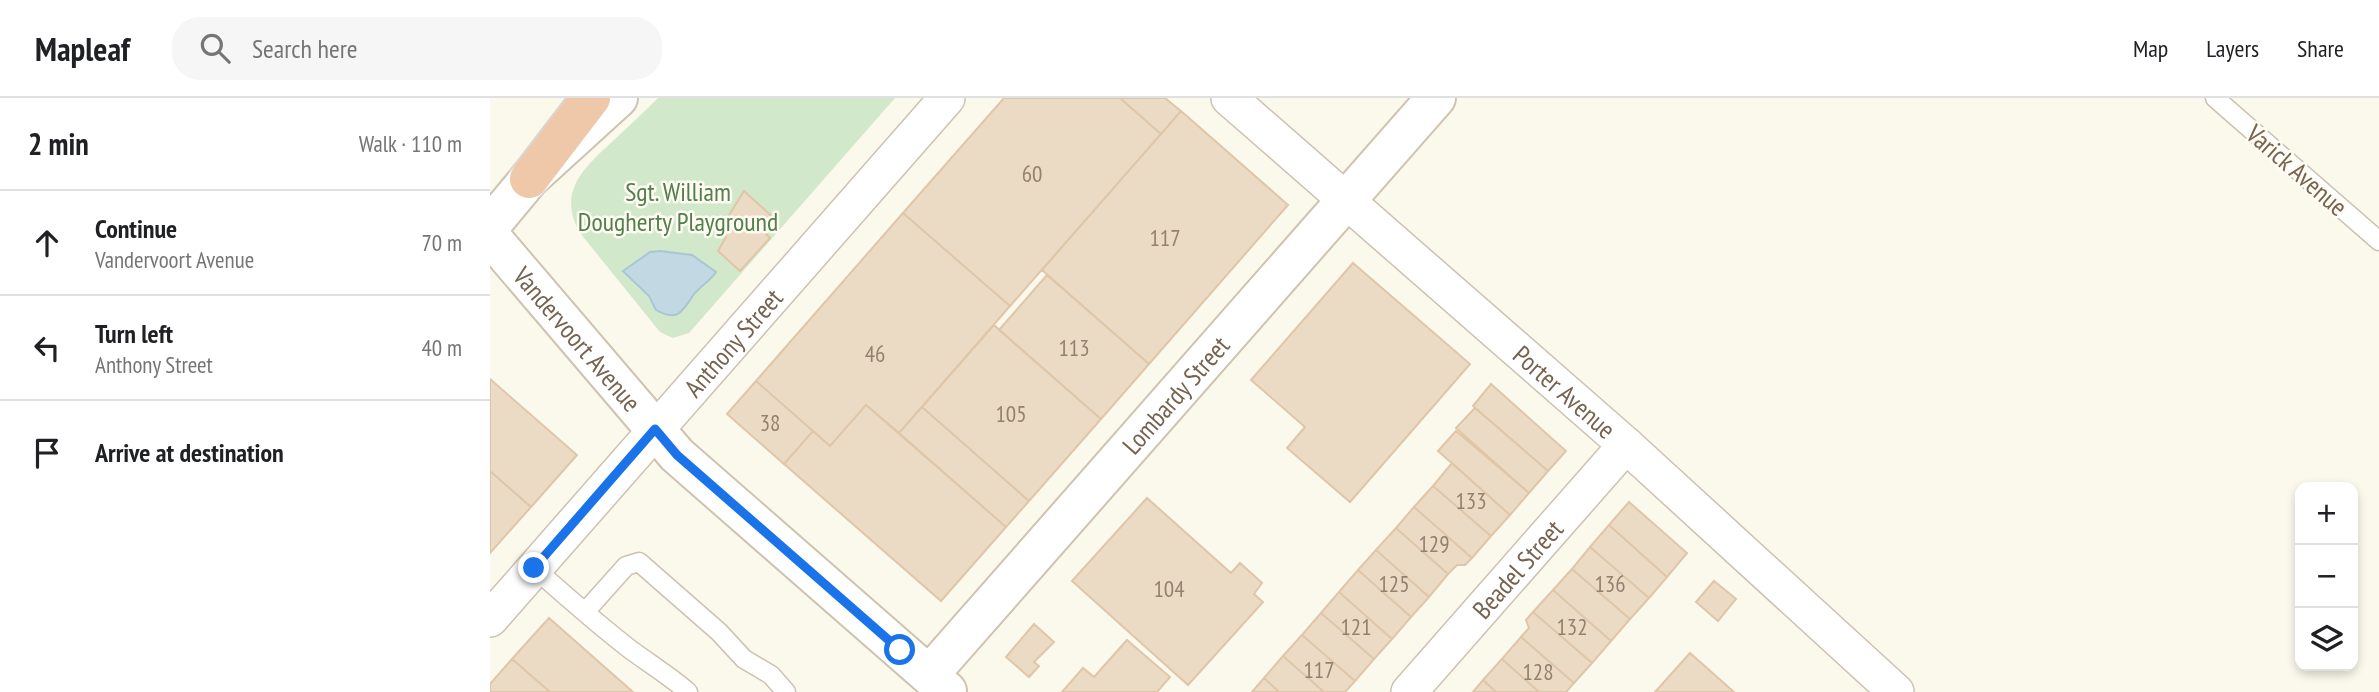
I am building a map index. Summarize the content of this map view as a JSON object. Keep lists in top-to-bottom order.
{
  "streets": {
    "main road": ["Vandervoort Avenue", "Lombardy Street"],
    "street": ["Anthony Street", "Porter Avenue", "Beadel Street"],
    "lane": ["Varick Avenue"]
  },
  "crossings": [
    ["Vandervoort Avenue", "Anthony Street"],
    ["Vandervoort Avenue", "Lombardy Street"],
    ["Porter Avenue", "Lombardy Street"],
    ["Porter Avenue", "Beadel Street"]
  ],
  "parks": ["Sgt. William Dougherty Playground"],
  "house_numbers": [
    "60",
    "117",
    "113",
    "46",
    "105",
    "38",
    "133",
    "129",
    "125",
    "136",
    "104",
    "121",
    "132",
    "117",
    "128"
  ],
  "page": {
    "header": "Mapleaf",
    "search": "Search here",
    "nav": ["Map", "Layers", "Share"],
    "heading": ["2 min", "Walk · 110 m"],
    "list": [
      ["Continue", "Vandervoort Avenue", "70 m"],
      ["Turn left", "Anthony Street", "40 m"],
      "Arrive at destination"
    ],
    "map_buttons": ["+", "−"]
  }
}
